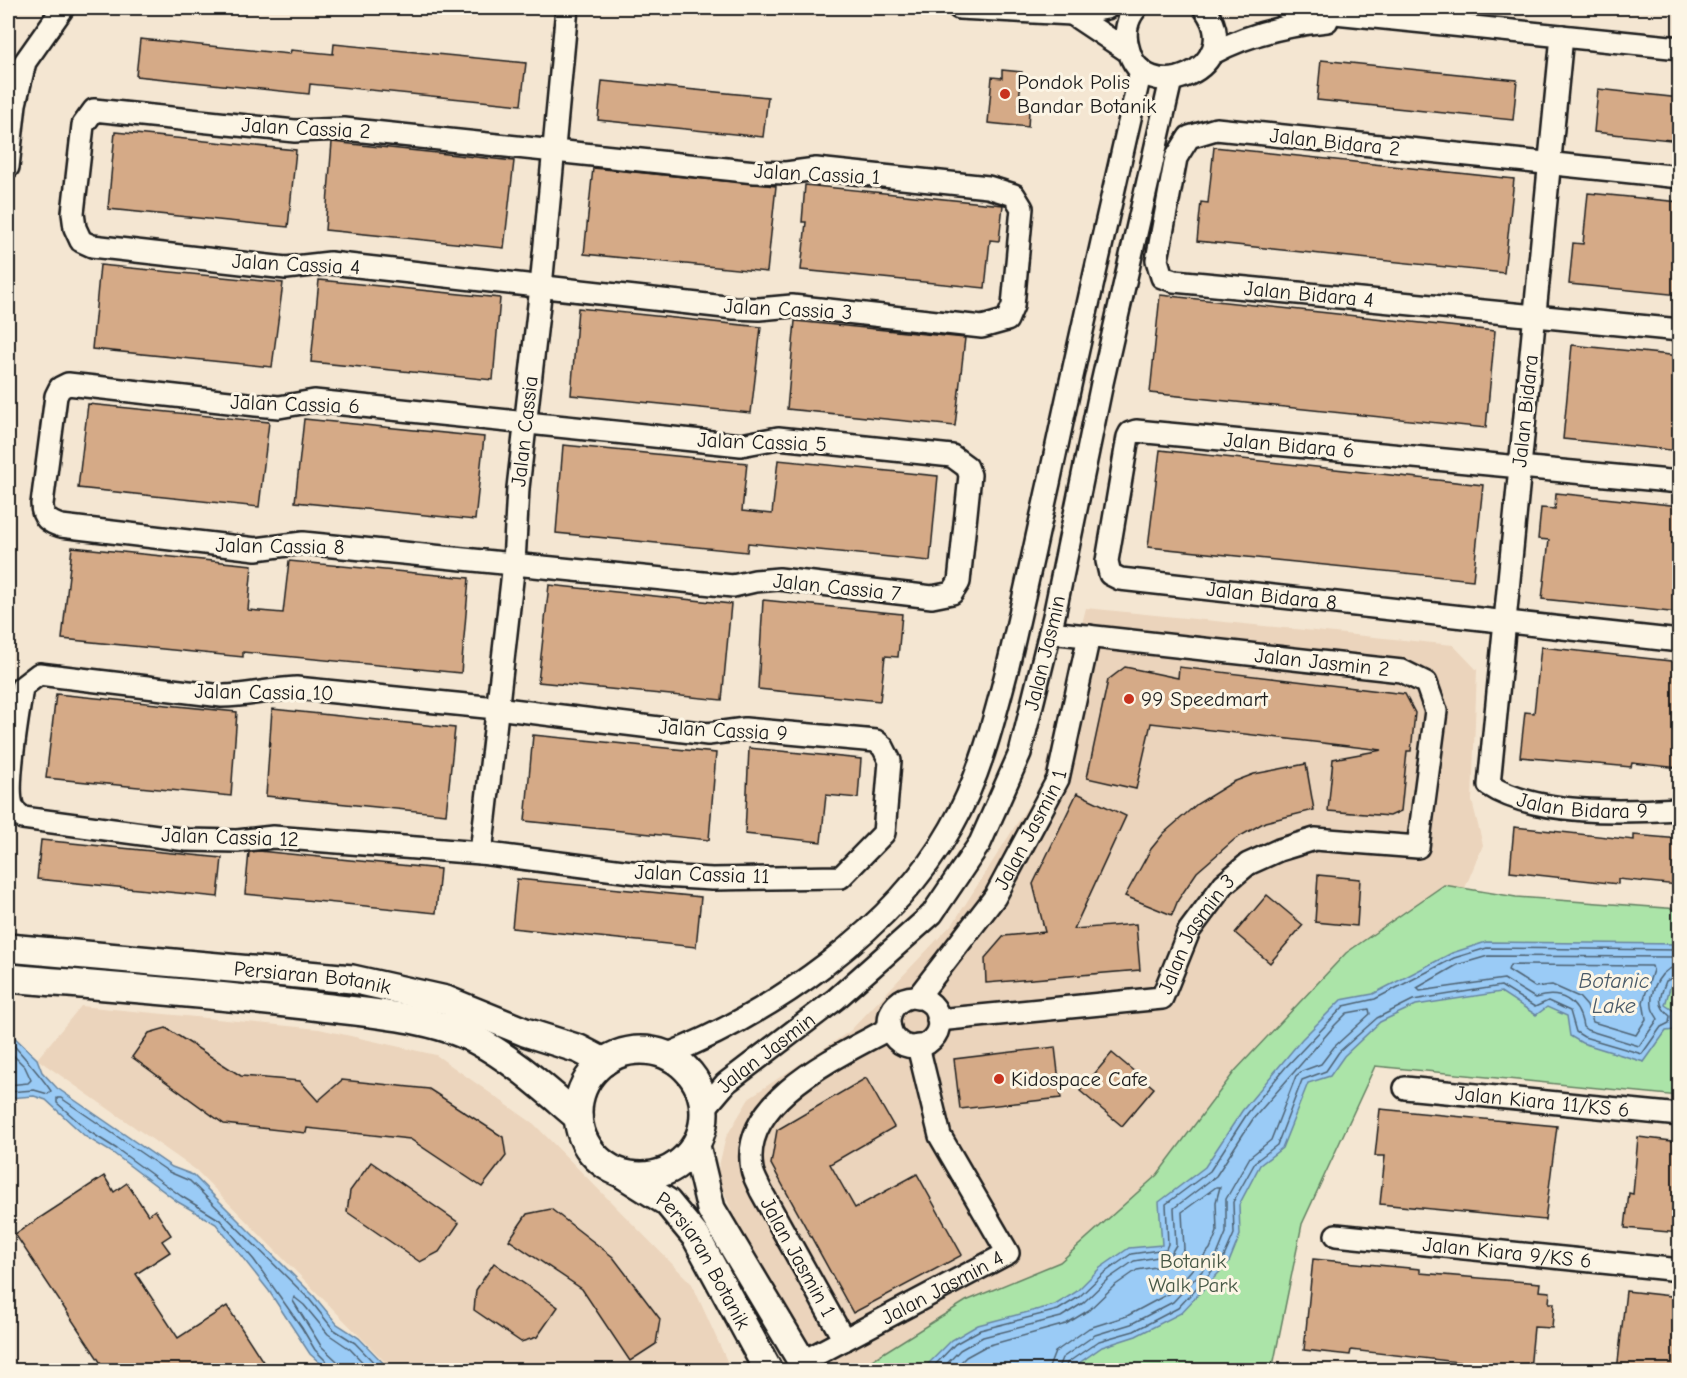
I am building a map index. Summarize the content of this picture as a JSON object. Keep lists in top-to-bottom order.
{
  "streets": {
    "main road": ["Persiaran Botanik"],
    "street": [
      "Jalan Cassia 2",
      "Jalan Bidara 2",
      "Jalan Cassia 1",
      "Jalan Cassia 4",
      "Jalan Bidara 4",
      "Jalan Cassia 3",
      "Jalan Cassia 6",
      "Jalan Bidara",
      "Jalan Cassia",
      "Jalan Cassia 5",
      "Jalan Bidara 6",
      "Jalan Cassia 8",
      "Jalan Cassia 7",
      "Jalan Bidara 8",
      "Jalan Jasmin",
      "Jalan Jasmin 2",
      "Jalan Cassia 10",
      "Jalan Cassia 9",
      "Jalan Bidara 9",
      "Jalan Jasmin 1",
      "Jalan Cassia 12",
      "Jalan Cassia 11",
      "Jalan Jasmin 3",
      "Jalan Kiara 11/KS 6",
      "Jalan Kiara 9/KS 6",
      "Jalan Jasmin 4"
    ]
  },
  "crossings": [
    ["Jalan Cassia 2", "Jalan Cassia 1"],
    ["Jalan Cassia 2", "Jalan Cassia 4"],
    ["Jalan Cassia 2", "Jalan Cassia"],
    ["Jalan Bidara 2", "Jalan Bidara 4"],
    ["Jalan Bidara 2", "Jalan Bidara"],
    ["Jalan Cassia 1", "Jalan Cassia 3"],
    ["Jalan Cassia 1", "Jalan Cassia"],
    ["Jalan Cassia 4", "Jalan Cassia 3"],
    ["Jalan Cassia 4", "Jalan Cassia"],
    ["Jalan Bidara 4", "Jalan Bidara"],
    ["Jalan Cassia 3", "Jalan Cassia"],
    ["Jalan Cassia 6", "Jalan Cassia"],
    ["Jalan Cassia 6", "Jalan Cassia 5"],
    ["Jalan Cassia 6", "Jalan Cassia 8"],
    ["Jalan Bidara", "Jalan Bidara 6"],
    ["Jalan Bidara", "Jalan Bidara 8"],
    ["Jalan Bidara", "Jalan Bidara 9"],
    ["Jalan Cassia", "Jalan Cassia 5"],
    ["Jalan Cassia", "Jalan Cassia 8"],
    ["Jalan Cassia", "Jalan Cassia 7"],
    ["Jalan Cassia", "Jalan Cassia 10"],
    ["Jalan Cassia", "Jalan Cassia 9"],
    ["Jalan Cassia", "Jalan Cassia 12"],
    ["Jalan Cassia", "Jalan Cassia 11"],
    ["Jalan Cassia 5", "Jalan Cassia 7"],
    ["Jalan Bidara 6", "Jalan Bidara 8"],
    ["Jalan Cassia 8", "Jalan Cassia 7"],
    ["Jalan Jasmin", "Jalan Jasmin 2"],
    ["Jalan Jasmin", "Persiaran Botanik"],
    ["Jalan Jasmin 2", "Jalan Jasmin 1"],
    ["Jalan Jasmin 2", "Jalan Jasmin 3"],
    ["Jalan Cassia 10", "Jalan Cassia 9"],
    ["Jalan Cassia 10", "Jalan Cassia 12"],
    ["Jalan Cassia 9", "Jalan Cassia 11"],
    ["Jalan Jasmin 1", "Jalan Jasmin 3"],
    ["Jalan Jasmin 1", "Jalan Jasmin 4"],
    ["Jalan Cassia 12", "Jalan Cassia 11"],
    ["Jalan Jasmin 3", "Jalan Jasmin 4"],
    ["Persiaran Botanik", "Jalan Jasmin 4"]
  ],
  "water": ["Botanic Lake"],
  "parks": ["Botanik Walk Park"],
  "places": ["Pondok Polis Bandar Botanik", "99 Speedmart", "Kidospace Cafe"]
}
